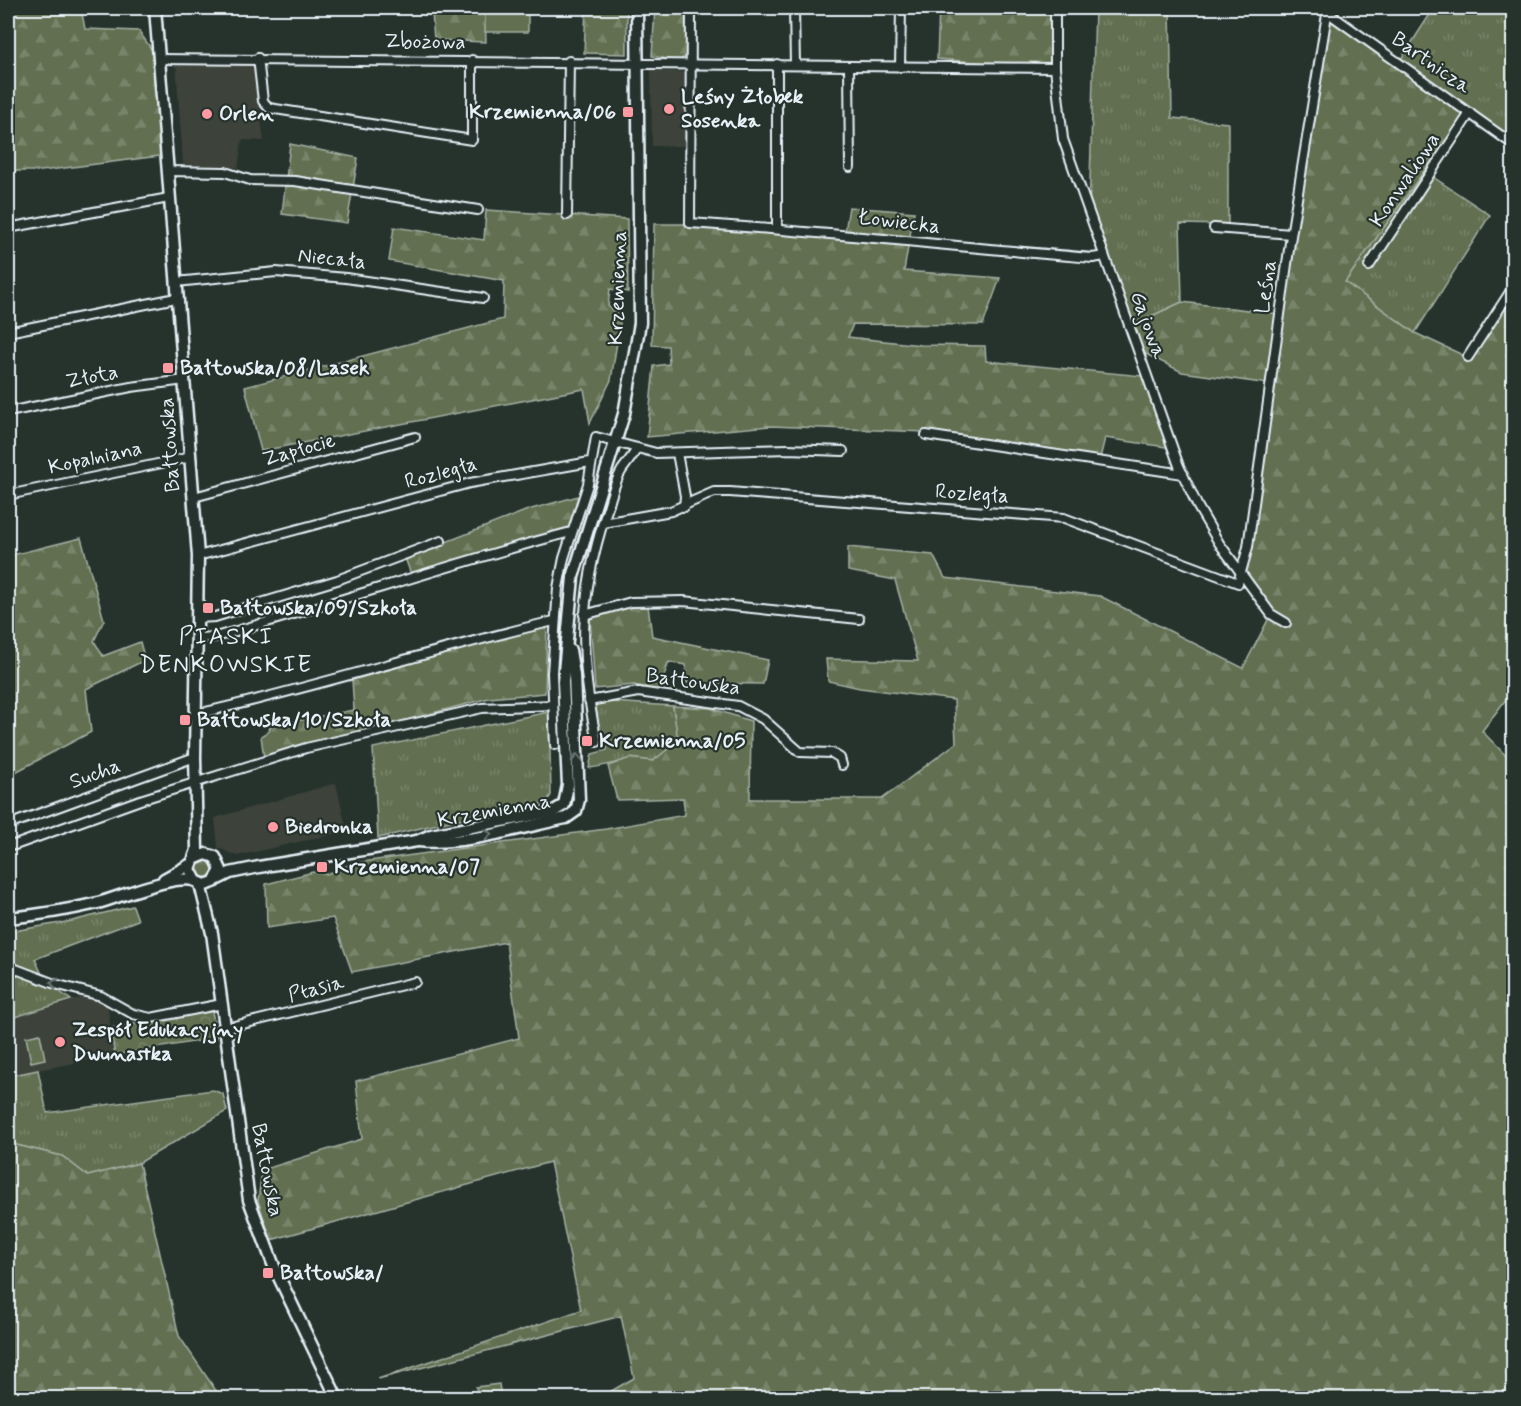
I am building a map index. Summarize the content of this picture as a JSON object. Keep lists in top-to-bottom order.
{
  "streets": {
    "main road": ["Krzemienna", "Bałtowska"],
    "street": [
      "Zbożowa",
      "Bartnicza",
      "Konwaliowa",
      "Łowiecka",
      "Niecała",
      "Leśna",
      "Gajowa",
      "Złota",
      "Zapłocie",
      "Kopalniana",
      "Rozległa",
      "Sucha",
      "Ptasia"
    ]
  },
  "crossings": [
    ["Zbożowa", "Łowiecka"],
    ["Zbożowa", "Krzemienna"],
    ["Zbożowa", "Gajowa"],
    ["Zbożowa", "Bałtowska"],
    ["Bartnicza", "Konwaliowa"],
    ["Bartnicza", "Leśna"],
    ["Łowiecka", "Gajowa"],
    ["Niecała", "Bałtowska"],
    ["Leśna", "Gajowa"],
    ["Leśna", "Rozległa"],
    ["Krzemienna", "Bałtowska"],
    ["Gajowa", "Rozległa"],
    ["Złota", "Bałtowska"],
    ["Bałtowska", "Zapłocie"],
    ["Bałtowska", "Kopalniana"],
    ["Bałtowska", "Rozległa"],
    ["Bałtowska", "Sucha"],
    ["Bałtowska", "Ptasia"]
  ],
  "districts": ["PIASKI DENKOWSKIE"],
  "places": {
    "other": [
      "Leśny Żłobek Sosenka",
      "Orlen",
      "Biedronka",
      "Zespół Edukacyjny Dwunastka"
    ],
    "transit": [
      "Krzemienna/06",
      "Bałtowska/08/Lasek",
      "Bałtowska/09/Szkoła",
      "Bałtowska/10/Szkoła",
      "Krzemienna/05",
      "Krzemienna/07",
      "Bałtowska/"
    ]
  }
}
